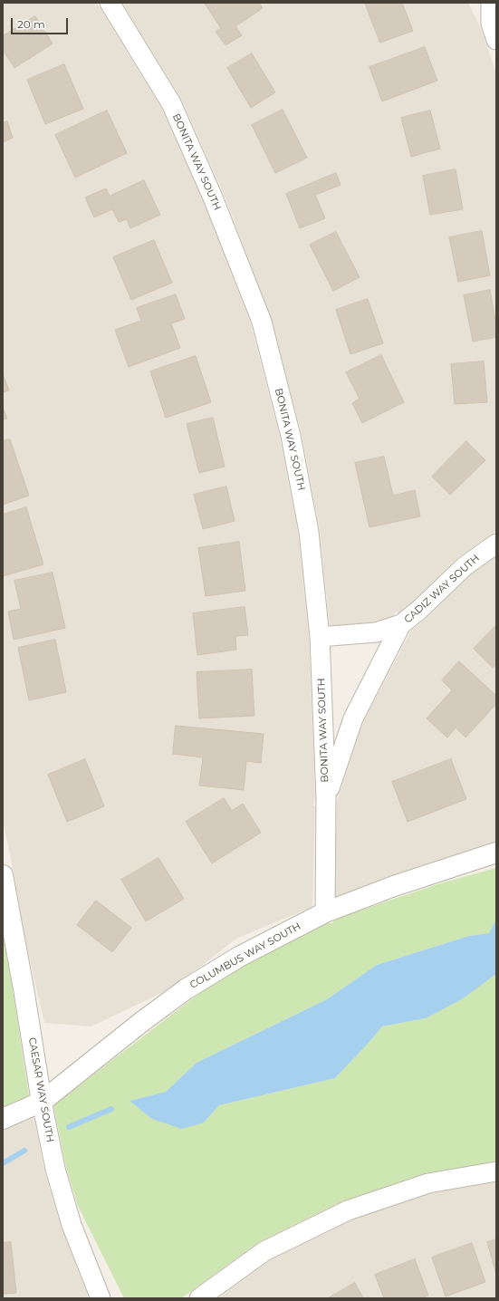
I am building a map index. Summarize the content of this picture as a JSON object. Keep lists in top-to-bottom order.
{
  "streets": {
    "street": [
      "BONITA WAY SOUTH",
      "CADIZ WAY SOUTH",
      "COLUMBUS WAY SOUTH",
      "CAESAR WAY SOUTH"
    ]
  },
  "crossings": [
    ["BONITA WAY SOUTH", "CADIZ WAY SOUTH"],
    ["BONITA WAY SOUTH", "COLUMBUS WAY SOUTH"],
    ["COLUMBUS WAY SOUTH", "CAESAR WAY SOUTH"]
  ],
  "scale_bar": "20 m"
}
